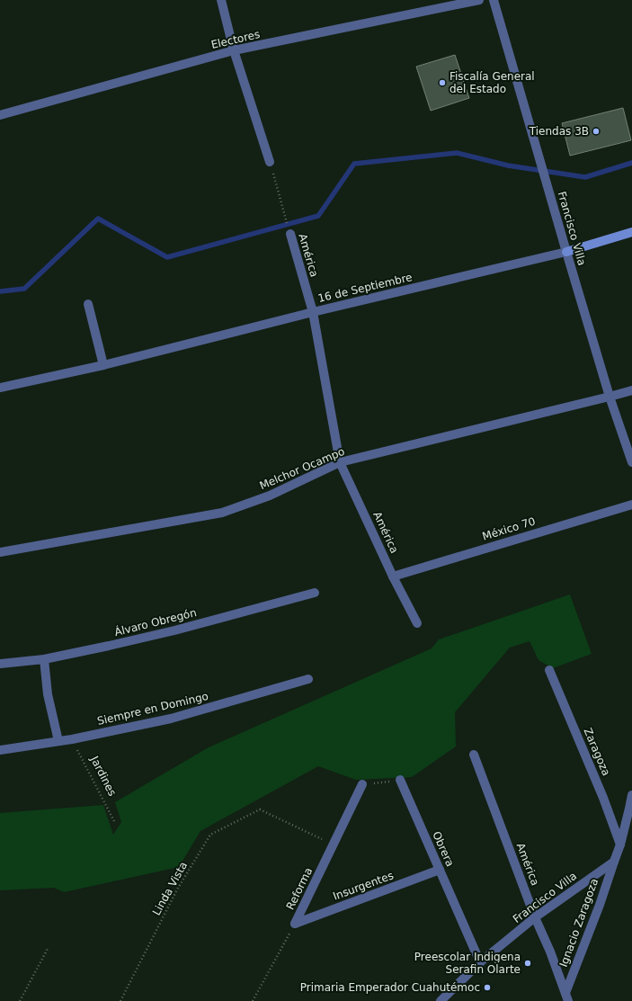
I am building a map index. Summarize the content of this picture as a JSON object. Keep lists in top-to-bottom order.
{
  "streets": {
    "main road": ["16 de Septiembre"],
    "street": [
      "Electores",
      "Francisco Villa",
      "América",
      "Melchor Ocampo",
      "México 70",
      "Álvaro Obregón",
      "Siempre en Domingo",
      "Zaragoza",
      "Obrera",
      "Insurgentes",
      "Reforma",
      "Ignacio Zaragoza"
    ],
    "path": ["Jardines", "Linda Vista"]
  },
  "crossings": [
    ["Francisco Villa", "América"],
    ["Francisco Villa", "16 de Septiembre"],
    ["Francisco Villa", "Melchor Ocampo"],
    ["Francisco Villa", "Obrera"],
    ["Francisco Villa", "Ignacio Zaragoza"],
    ["América", "16 de Septiembre"],
    ["América", "Melchor Ocampo"],
    ["América", "México 70"],
    ["América", "Ignacio Zaragoza"],
    ["Siempre en Domingo", "Jardines"],
    ["Obrera", "Insurgentes"],
    ["Insurgentes", "Reforma"],
    ["Linda Vista", "Reforma"]
  ],
  "places": [
    "Fiscalía General del Estado",
    "Tiendas 3B",
    "Preescolar Indigena Serafin Olarte",
    "Primaria Emperador Cuahutémoc"
  ]
}
